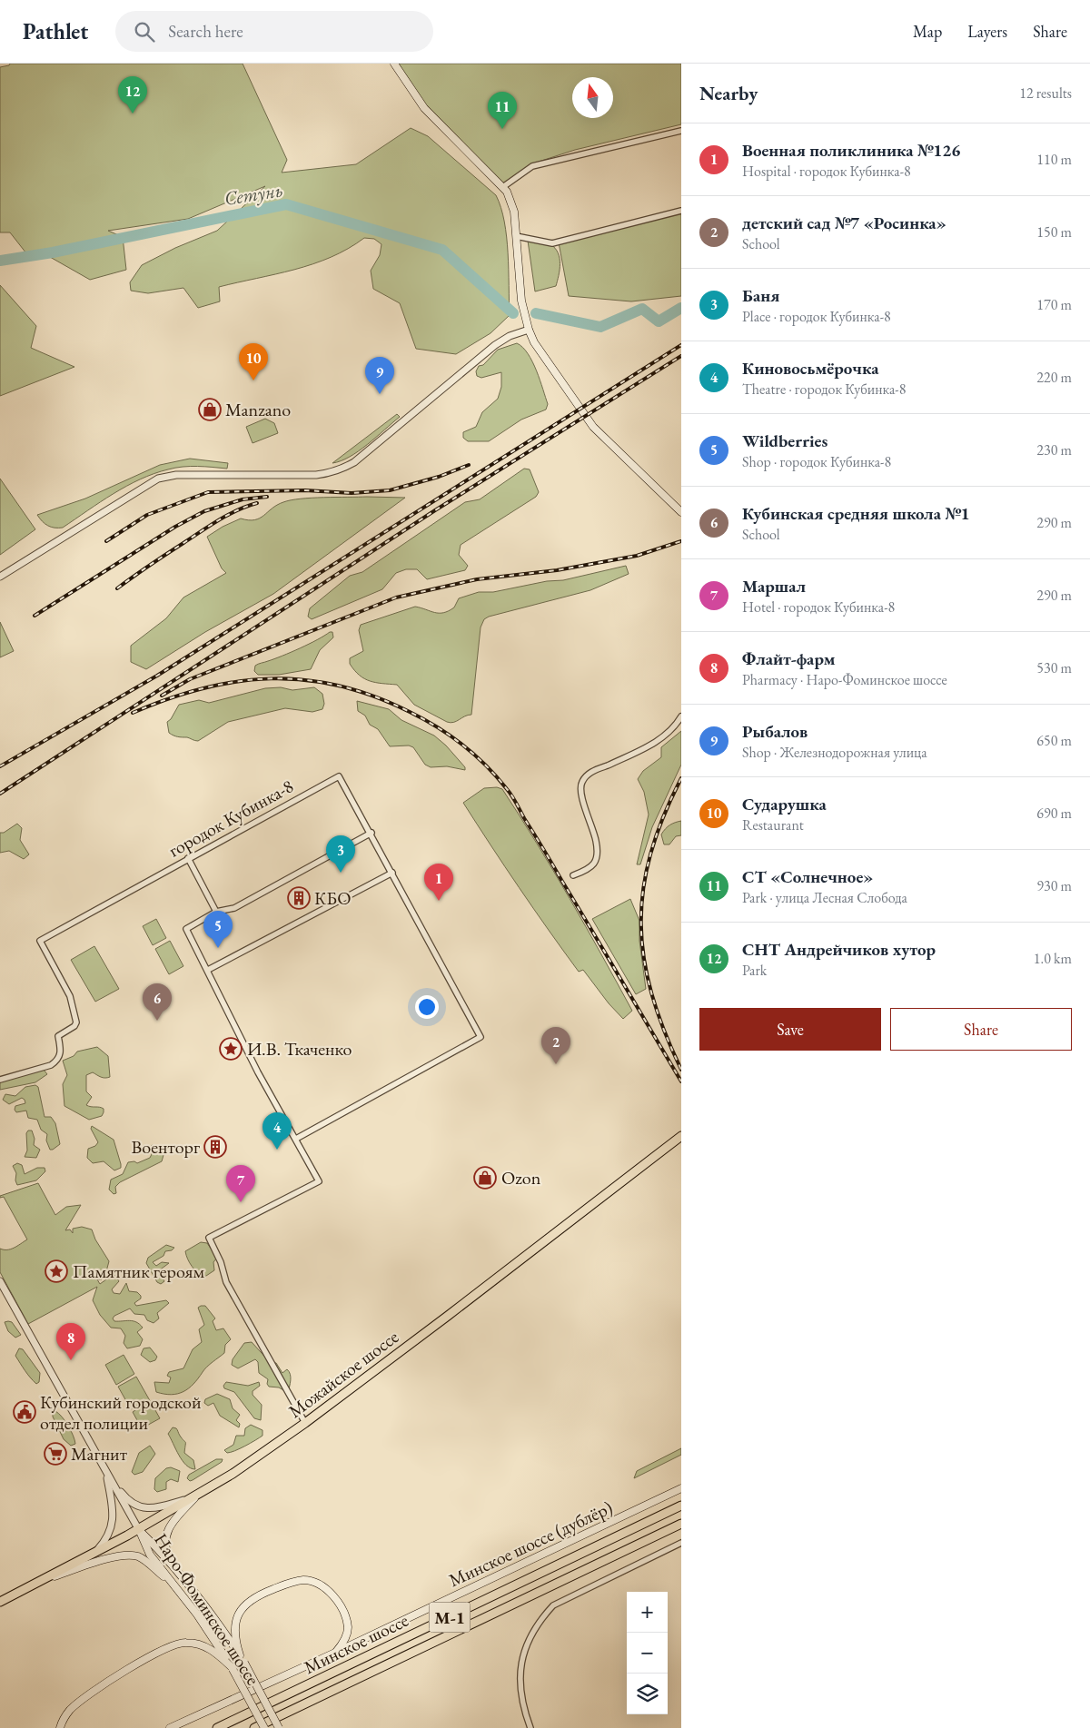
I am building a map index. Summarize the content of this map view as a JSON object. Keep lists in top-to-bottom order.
{
  "streets": {
    "main road": [
      "Можайское шоссе",
      "Минское шоссе (дублёр)",
      "Наро-Фоминское шоссе",
      "М-1",
      "Минское шоссе"
    ],
    "street": ["городок Кубинка-8"]
  },
  "crossings": [
    ["Можайское шоссе", "Наро-Фоминское шоссе"]
  ],
  "water": ["Сетунь"],
  "places": {
    "shop": ["Manzano", "Ozon"],
    "building": ["КБО", "Военторг"],
    "place": ["И.В. Ткаченко", "Памятник героям"],
    "public building": ["Кубинский городской отдел полиции"],
    "supermarket": ["Магнит"]
  },
  "north": "top",
  "page": {
    "header": "Pathlet",
    "search": "Search here",
    "nav": ["Map", "Layers", "Share"],
    "heading": ["Nearby", "12 results"],
    "pins": [
      "12",
      "11",
      "10",
      "9",
      "3",
      "1",
      "5",
      "6",
      "2",
      "4",
      "7",
      "8"
    ],
    "list": [
      {
        "mark": "1",
        "name": "Военная поликлиника №126",
        "note": "Hospital · городок Кубинка-8",
        "value": "110 m"
      },
      {
        "mark": "2",
        "name": "детский сад №7 «Росинка»",
        "note": "School",
        "value": "150 m"
      },
      {
        "mark": "3",
        "name": "Баня",
        "note": "Place · городок Кубинка-8",
        "value": "170 m"
      },
      {
        "mark": "4",
        "name": "Киновосьмёрочка",
        "note": "Theatre · городок Кубинка-8",
        "value": "220 m"
      },
      {
        "mark": "5",
        "name": "Wildberries",
        "note": "Shop · городок Кубинка-8",
        "value": "230 m"
      },
      {
        "mark": "6",
        "name": "Кубинская средняя школа №1",
        "note": "School",
        "value": "290 m"
      },
      {
        "mark": "7",
        "name": "Маршал",
        "note": "Hotel · городок Кубинка-8",
        "value": "290 m"
      },
      {
        "mark": "8",
        "name": "Флайт-фарм",
        "note": "Pharmacy · Наро-Фоминское шоссе",
        "value": "530 m"
      },
      {
        "mark": "9",
        "name": "Рыбалов",
        "note": "Shop · Железнодорожная улица",
        "value": "650 m"
      },
      {
        "mark": "10",
        "name": "Сударушка",
        "note": "Restaurant",
        "value": "690 m"
      },
      {
        "mark": "11",
        "name": "СТ «Солнечное»",
        "note": "Park · улица Лесная Слобода",
        "value": "930 m"
      },
      {
        "mark": "12",
        "name": "СНТ Андрейчиков хутор",
        "note": "Park",
        "value": "1.0 km"
      }
    ],
    "buttons": ["Save", "Share"],
    "map_buttons": ["+", "−"]
  }
}
